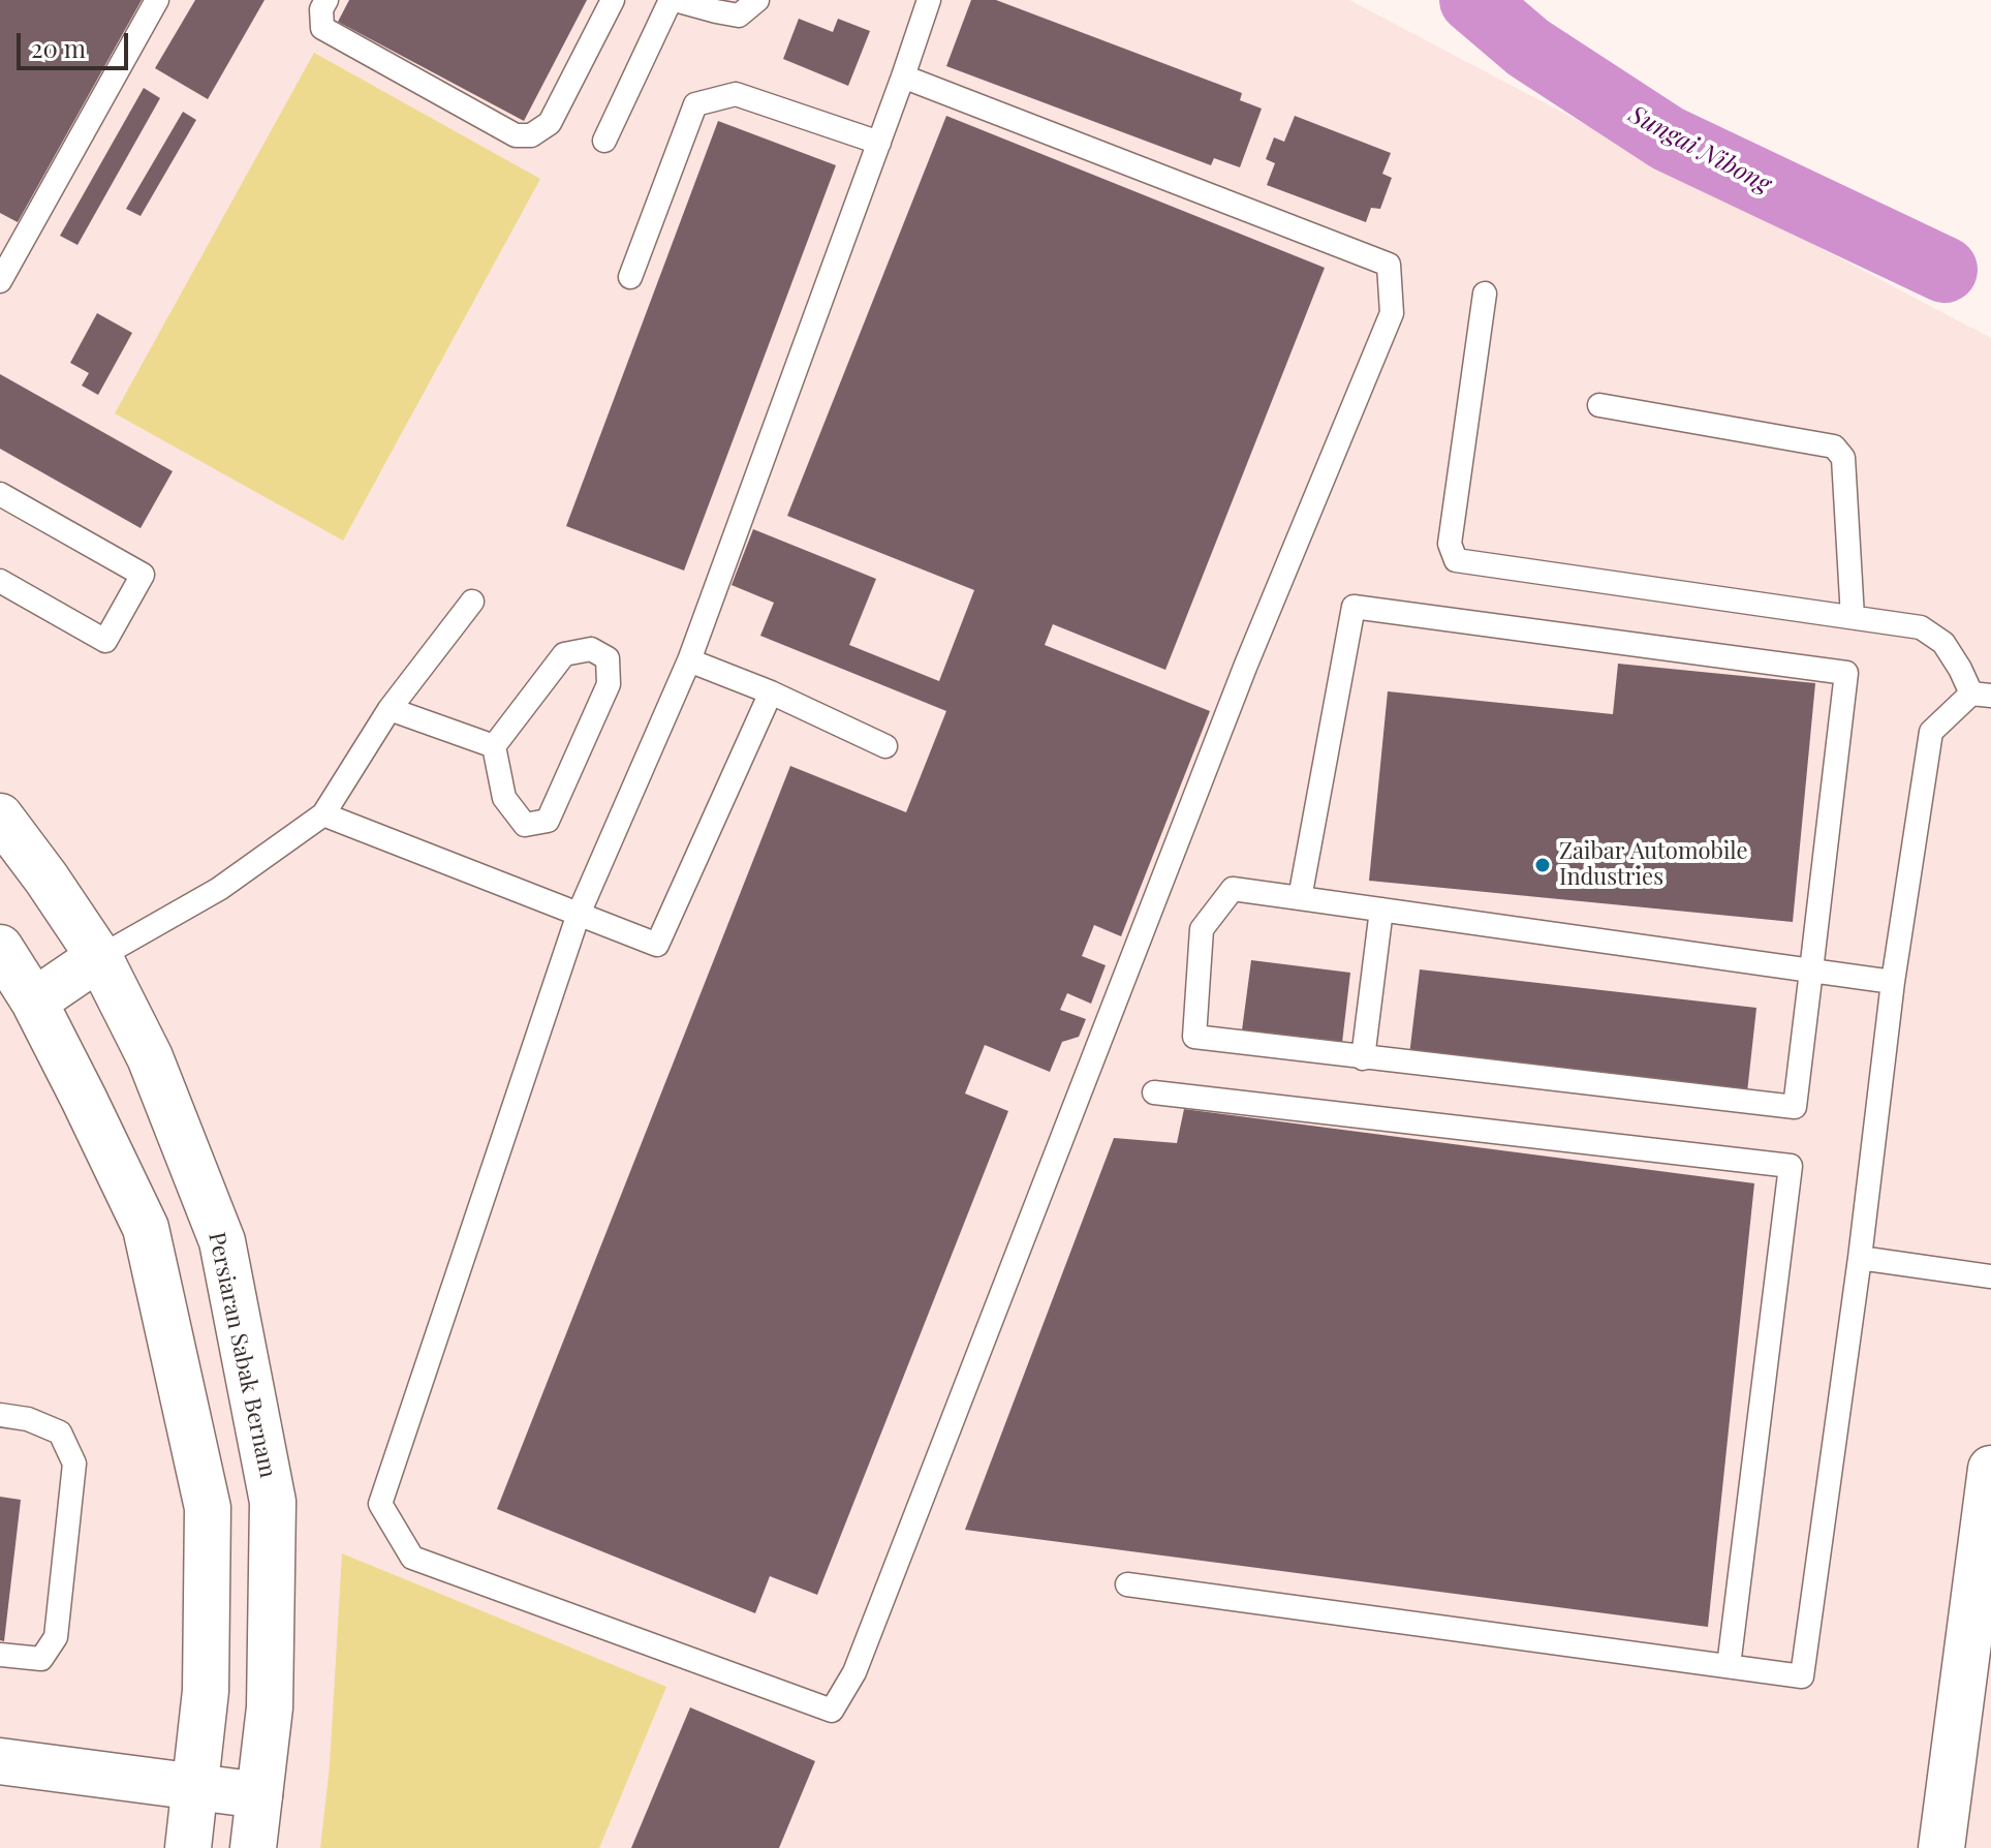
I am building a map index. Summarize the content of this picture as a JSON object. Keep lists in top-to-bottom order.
{
  "streets": {
    "street": ["Persiaran Sabak Bernam"]
  },
  "water": ["Sungai Nibong"],
  "places": ["Zaibar Automobile Industries"],
  "scale_bar": "20 m"
}
